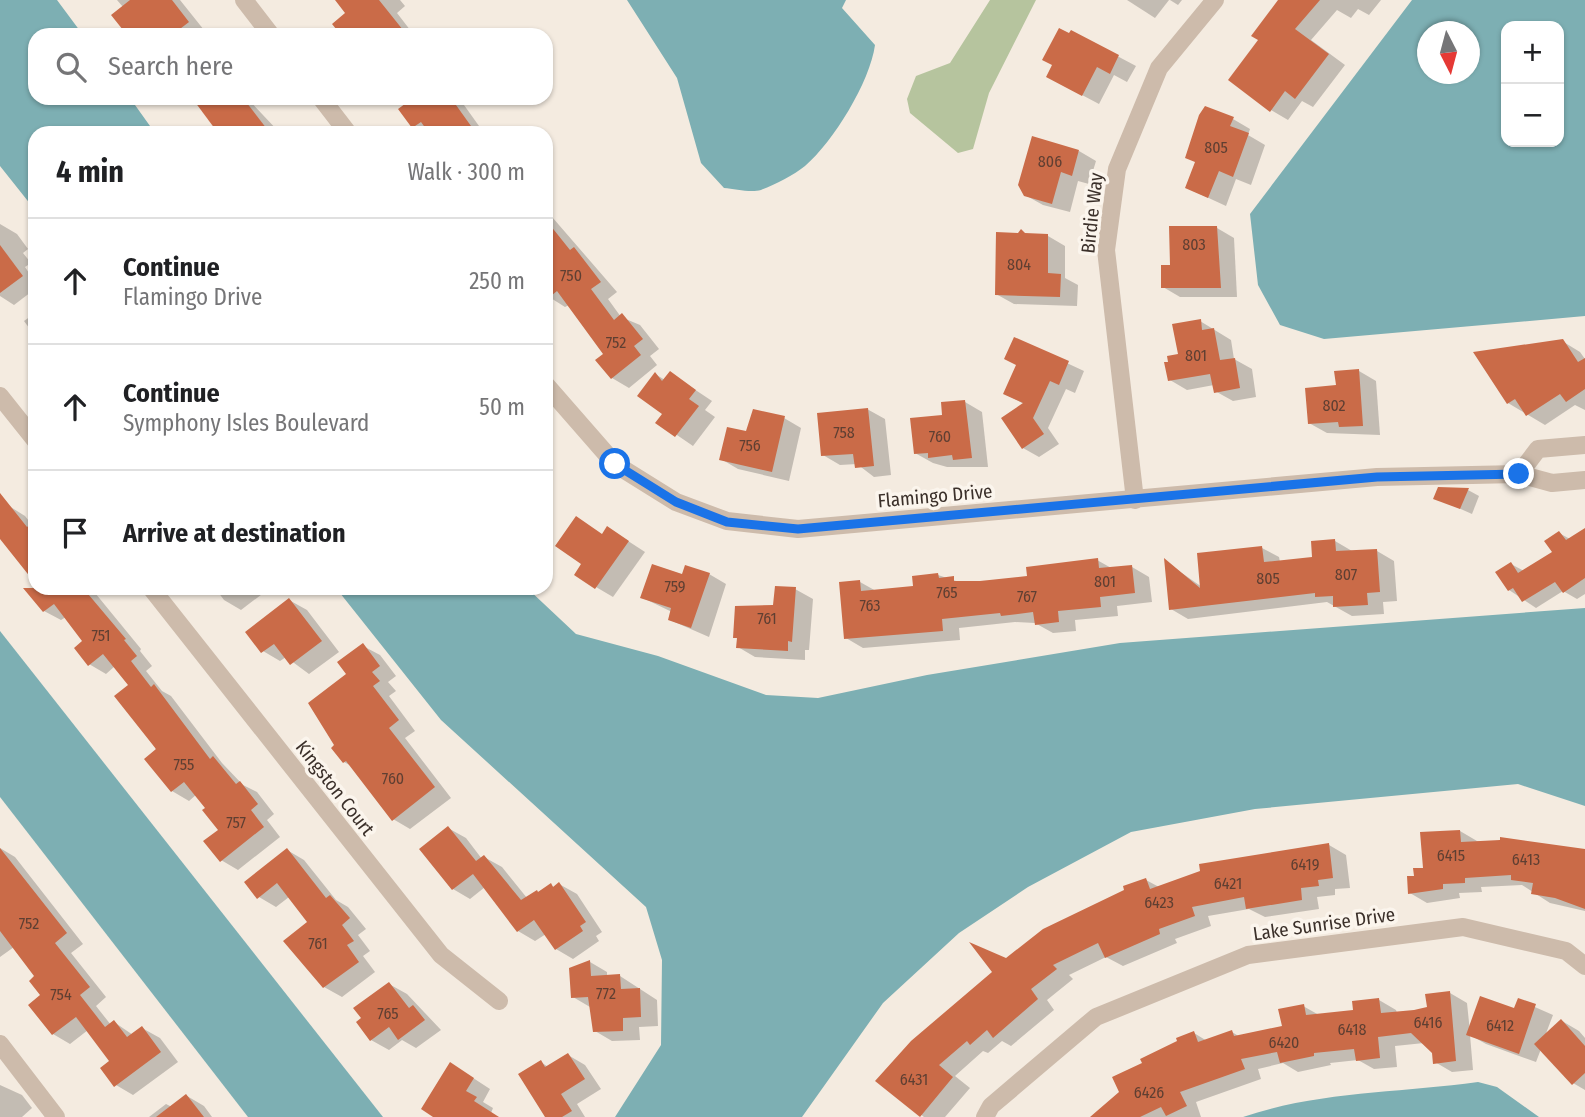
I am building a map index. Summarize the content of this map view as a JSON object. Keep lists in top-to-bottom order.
{
  "streets": {
    "street": [
      "Birdie Way",
      "Flamingo Drive",
      "Kingston Court",
      "Lake Sunrise Drive"
    ]
  },
  "crossings": [
    ["Birdie Way", "Flamingo Drive"]
  ],
  "house_numbers": [
    "805",
    "806",
    "803",
    "804",
    "750",
    "752",
    "801",
    "802",
    "758",
    "760",
    "756",
    "807",
    "805",
    "801",
    "759",
    "765",
    "767",
    "763",
    "761",
    "751",
    "755",
    "760",
    "757",
    "6415",
    "6413",
    "6419",
    "6421",
    "6423",
    "752",
    "761",
    "772",
    "754",
    "765",
    "6416",
    "6412",
    "6418",
    "6420",
    "6431",
    "6426"
  ],
  "north": "bottom",
  "page": {
    "map_buttons": ["+", "−"],
    "search": "Search here",
    "heading": ["4 min", "Walk · 300 m"],
    "list": [
      ["Continue", "Flamingo Drive", "250 m"],
      ["Continue", "Symphony Isles Boulevard", "50 m"],
      "Arrive at destination"
    ]
  }
}
